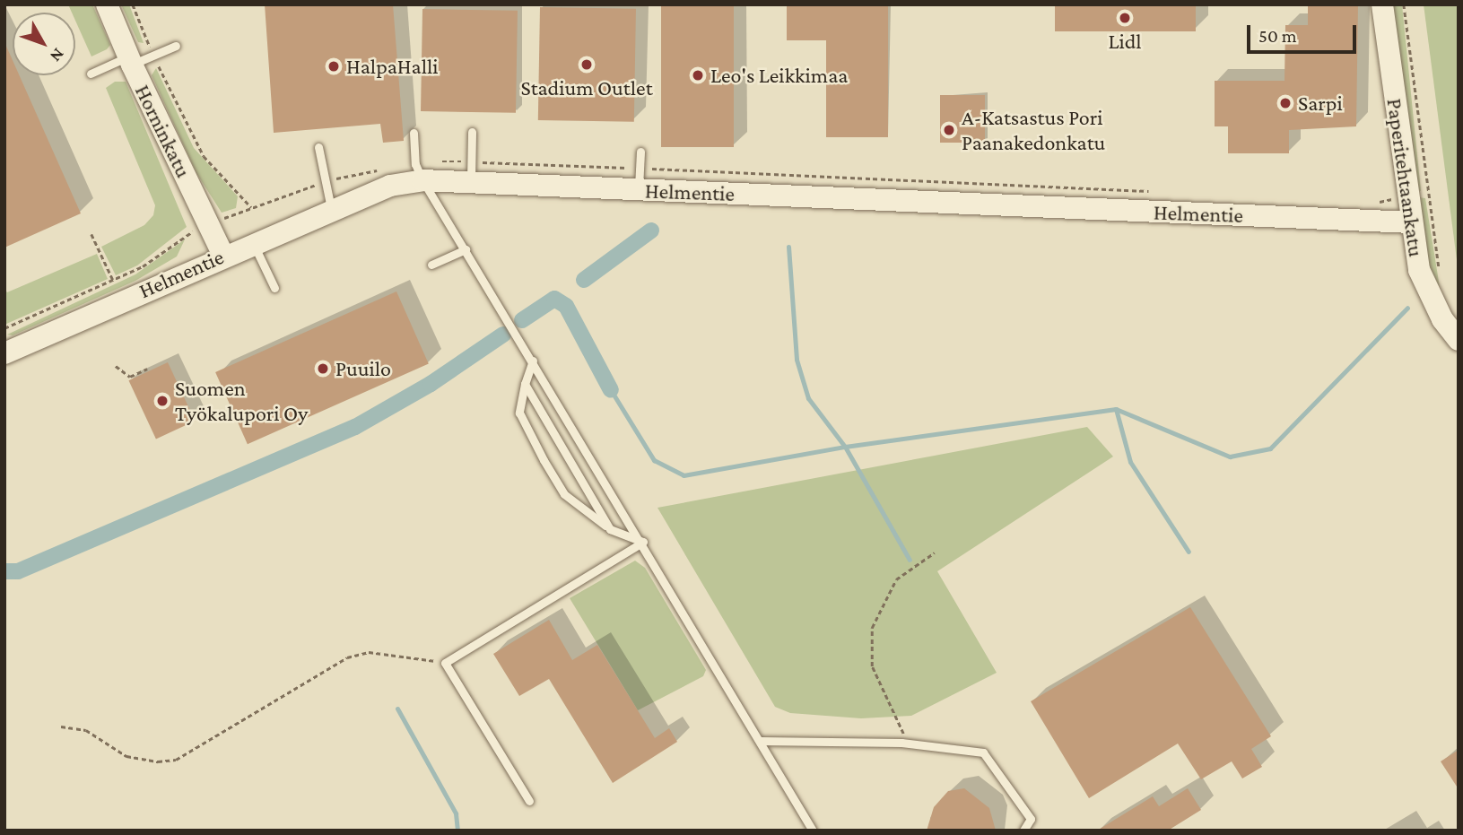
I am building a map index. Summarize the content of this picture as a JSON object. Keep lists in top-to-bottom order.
{
  "streets": {
    "street": ["Horninkatu", "Paperitehtaankatu", "Helmentie"]
  },
  "crossings": [
    ["Horninkatu", "Helmentie"],
    ["Paperitehtaankatu", "Helmentie"]
  ],
  "places": [
    "Lidl",
    "Stadium Outlet",
    "HalpaHalli",
    "Leo's Leikkimaa",
    "Sarpi",
    "A-Katsastus Pori Paanakedonkatu",
    "Puuilo",
    "Suomen Työkalupori Oy"
  ],
  "scale_bar": "50 m",
  "north": "bottom right"
}
